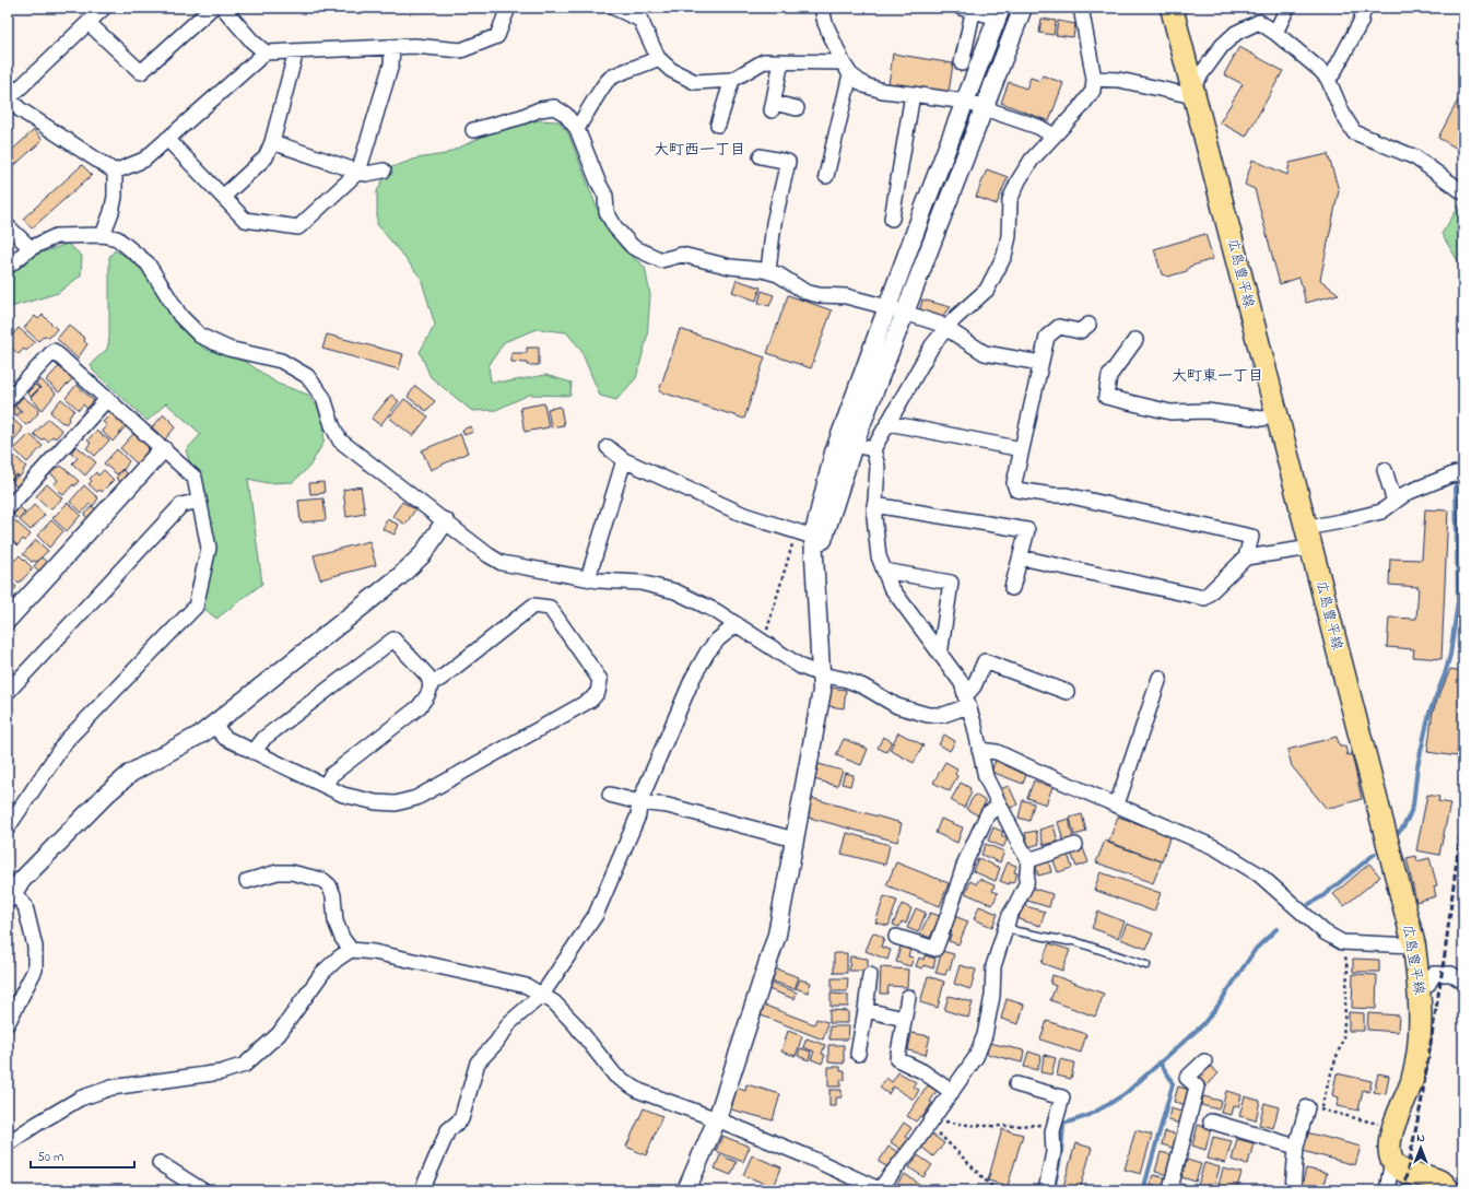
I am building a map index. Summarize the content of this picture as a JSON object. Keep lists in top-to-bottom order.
{
  "streets": {
    "main road": ["広島豊平線"]
  },
  "districts": ["大町西一丁目", "大町東一丁目"],
  "scale_bar": "50 m",
  "north": "top"
}
